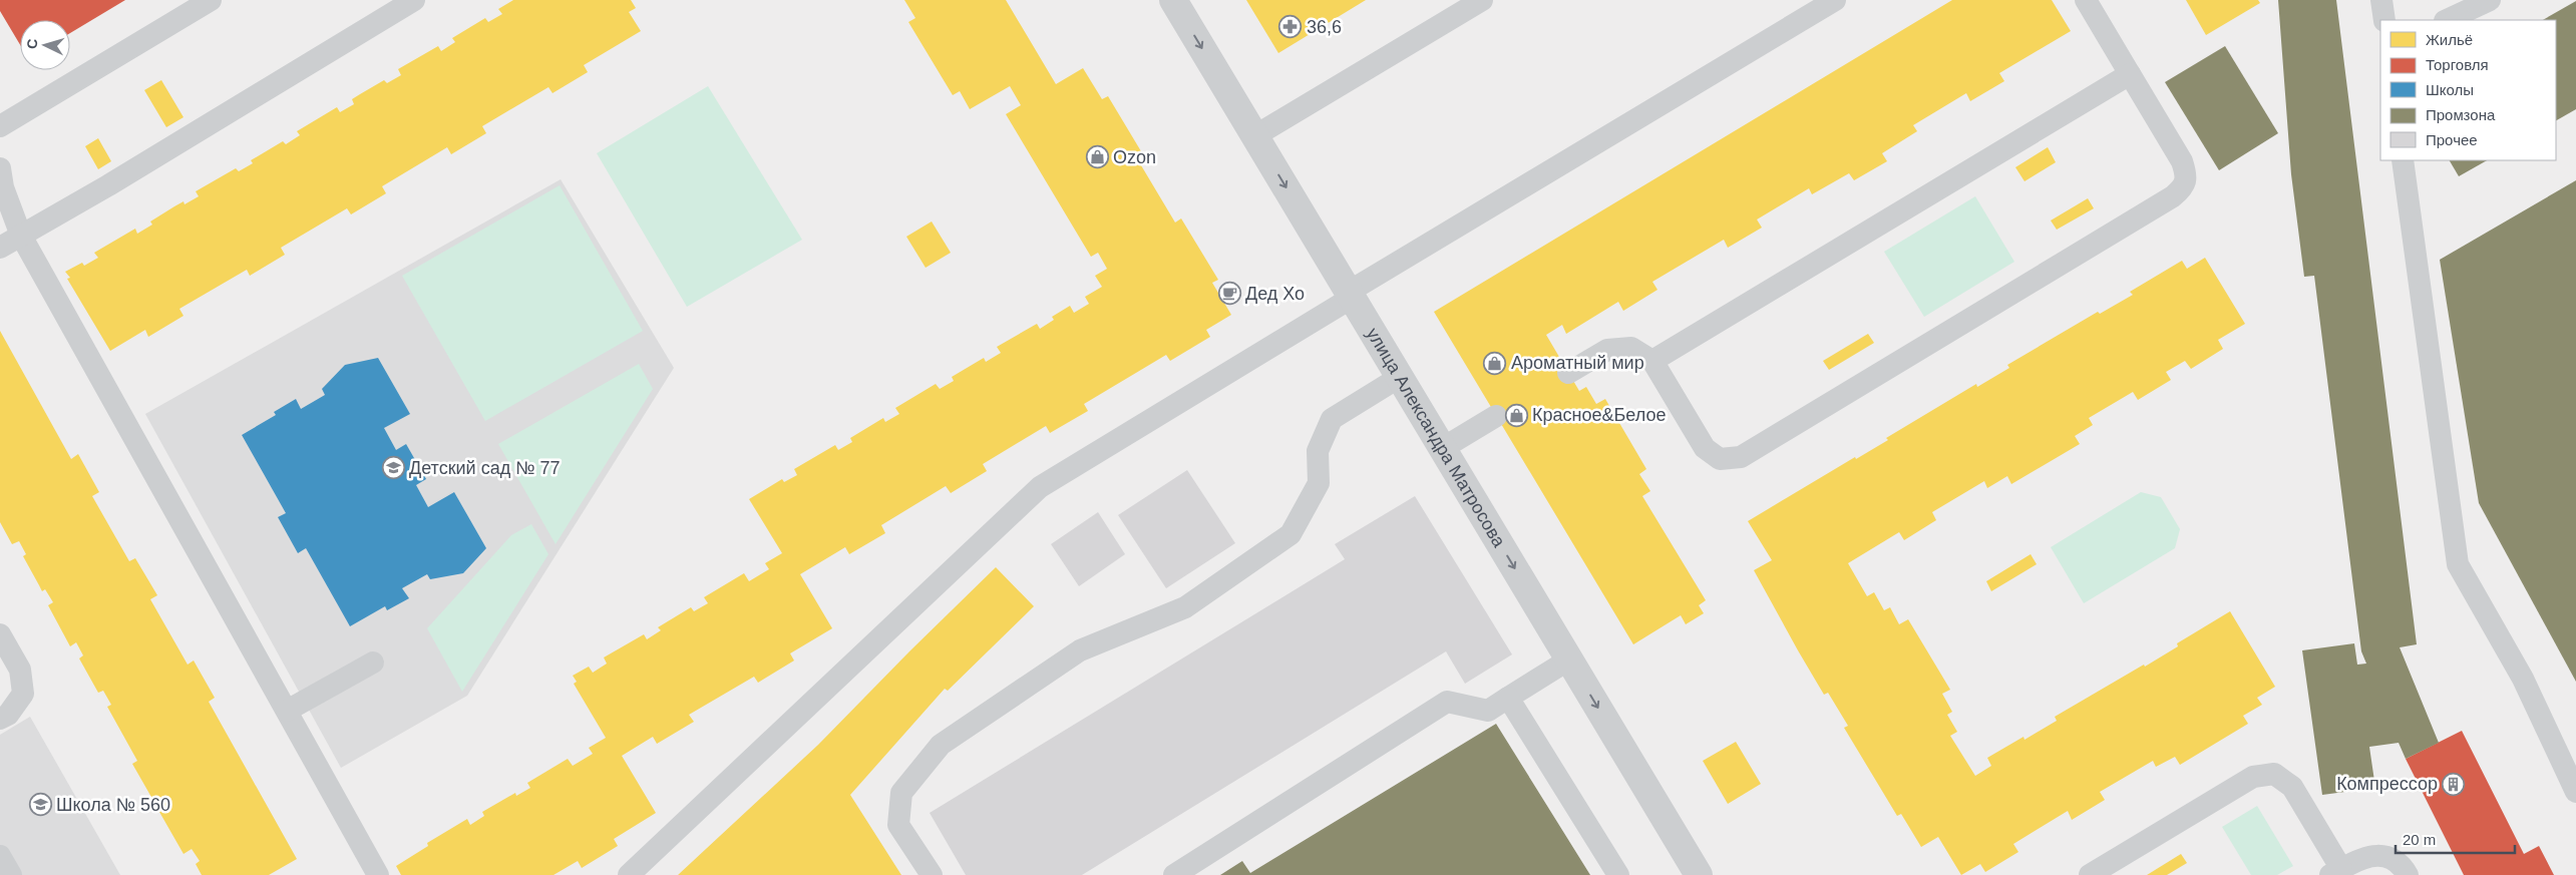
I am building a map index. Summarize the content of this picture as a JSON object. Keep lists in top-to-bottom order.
{
  "streets": {
    "street": ["улица Александра Матросова"]
  },
  "one_way": ["улица Александра Матросова"],
  "places": {
    "pharmacy": ["36,6"],
    "shop": ["Ozon", "Ароматный мир", "Красное&Белое"],
    "cafe": ["Дед Хо"],
    "school or university": ["Детский сад № 77", "Школа № 560"],
    "building": ["Компрессор"]
  },
  "legend": [
    "Жильё",
    "Торговля",
    "Школы",
    "Промзона",
    "Прочее"
  ],
  "scale_bar": "20 m",
  "north": "left"
}
